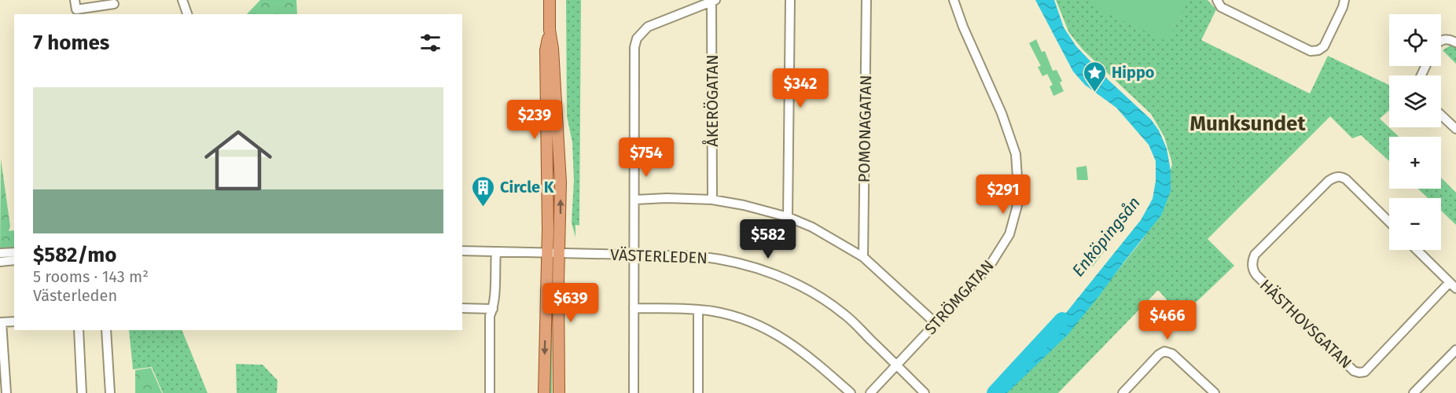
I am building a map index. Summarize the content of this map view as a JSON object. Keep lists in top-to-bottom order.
{
  "streets": {
    "street": [
      "ÅKERÖGATAN",
      "POMONAGATAN",
      "VÄSTERLEDEN",
      "STRÖMGATAN",
      "HÄSTHOVSGATAN"
    ]
  },
  "crossings": [
    ["VÄSTERLEDEN", "STRÖMGATAN"]
  ],
  "districts": ["Munksundet"],
  "water": ["Enköpingsån"],
  "places": {
    "place": ["Hippo"],
    "building": ["Circle K"]
  },
  "page": {
    "map_buttons": ["+", "−"],
    "heading": "7 homes",
    "price": [
      "$342",
      "$239",
      "$754",
      "$291",
      "$582",
      "$639",
      "$466"
    ],
    "list": [
      {
        "name": "$582/mo",
        "note": "5 rooms · 143 m² · Västerleden"
      }
    ]
  }
}
